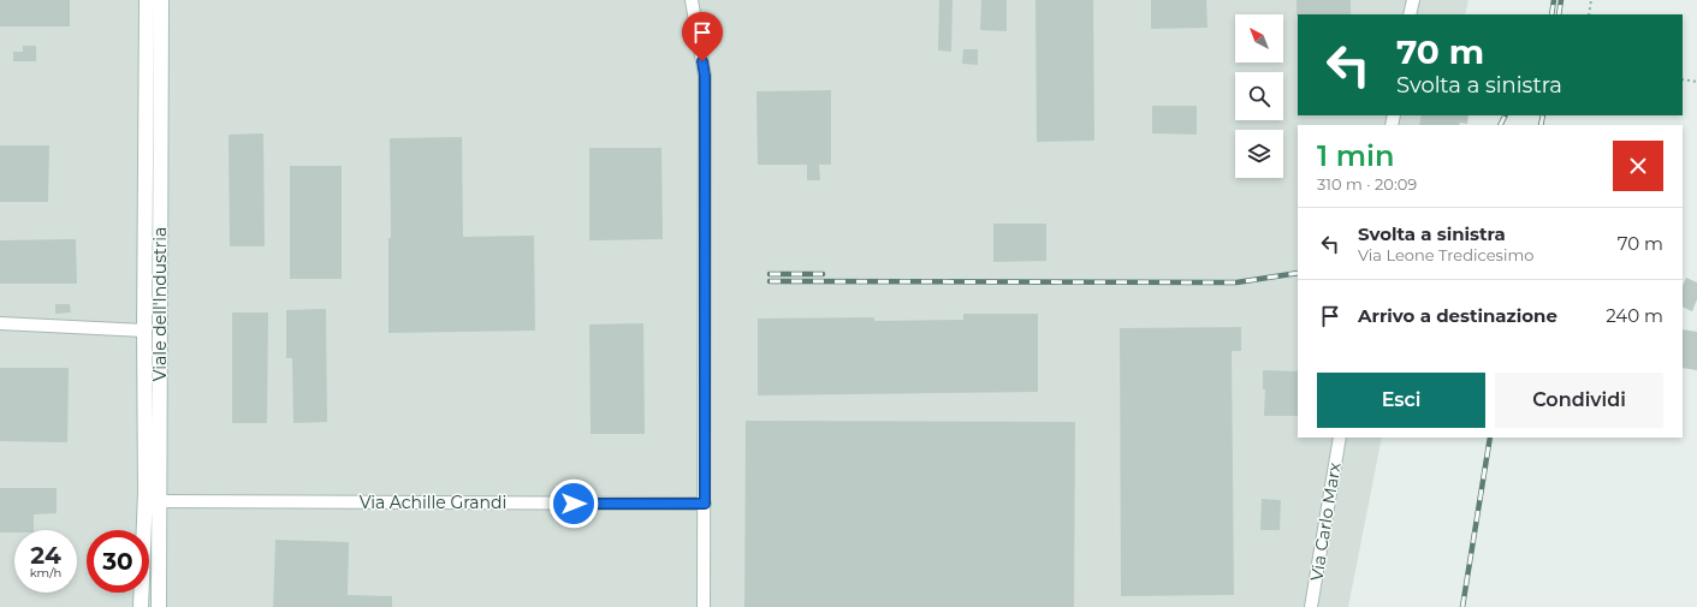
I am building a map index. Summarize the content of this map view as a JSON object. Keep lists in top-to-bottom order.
{
  "streets": {
    "main road": ["Viale dell'Industria"],
    "street": ["Via Achille Grandi", "Via Carlo Marx"]
  },
  "crossings": [
    ["Viale dell'Industria", "Via Achille Grandi"]
  ],
  "north": "top left",
  "page": {
    "turn": ["70 m", "Svolta a sinistra"],
    "heading": ["1 min", "310 m · 20:09"],
    "list": [
      {
        "name": "Svolta a sinistra",
        "note": "Via Leone Tredicesimo",
        "value": "70 m"
      },
      {
        "name": "Arrivo a destinazione",
        "value": "240 m"
      }
    ],
    "buttons": ["Esci", "Condividi"],
    "speed": "24 km/h",
    "limit": "30"
  }
}
